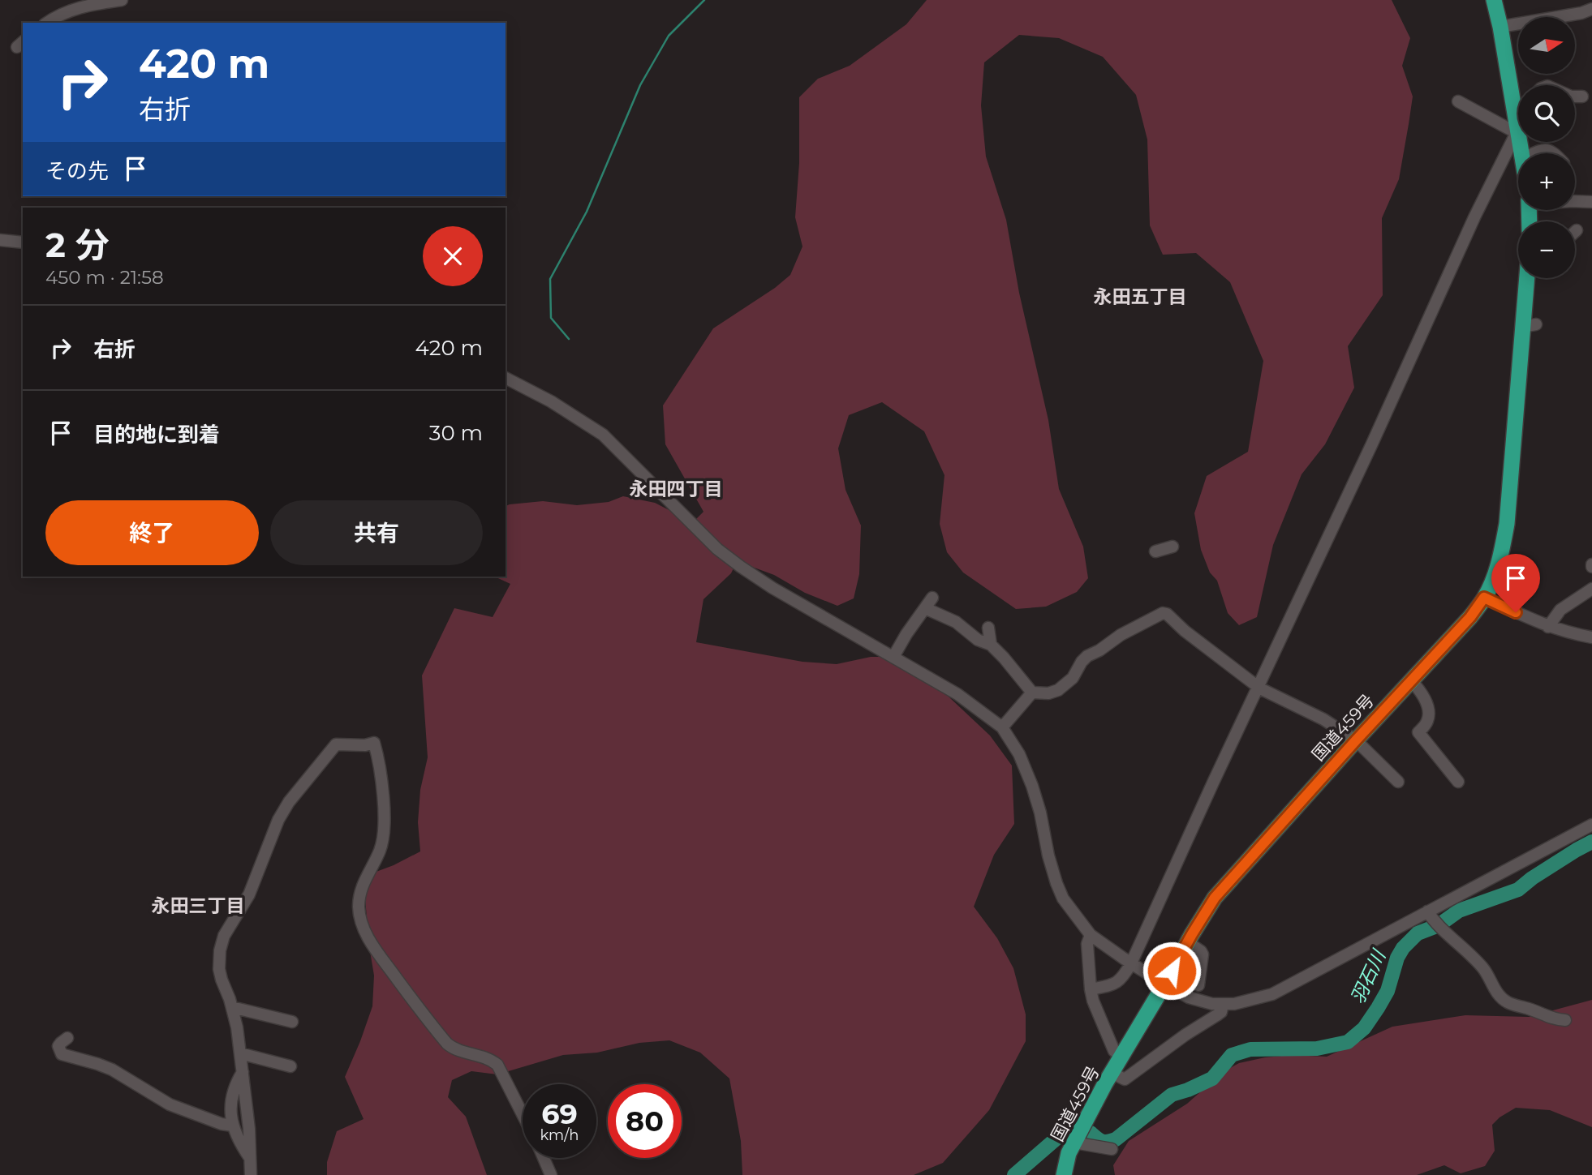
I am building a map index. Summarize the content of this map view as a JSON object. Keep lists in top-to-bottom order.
{
  "streets": {
    "highway": ["国道459号"]
  },
  "districts": ["永田五丁目", "永田四丁目", "永田三丁目"],
  "water": ["羽石川"],
  "north": "right",
  "page": {
    "map_buttons": ["+", "−"],
    "turn": ["420 m", "右折"],
    "then": "その先",
    "heading": ["2 分", "450 m · 21:58"],
    "list": [
      {
        "name": "右折",
        "value": "420 m"
      },
      {
        "name": "目的地に到着",
        "value": "30 m"
      }
    ],
    "buttons": ["終了", "共有"],
    "speed": "69 km/h",
    "limit": "80"
  }
}
